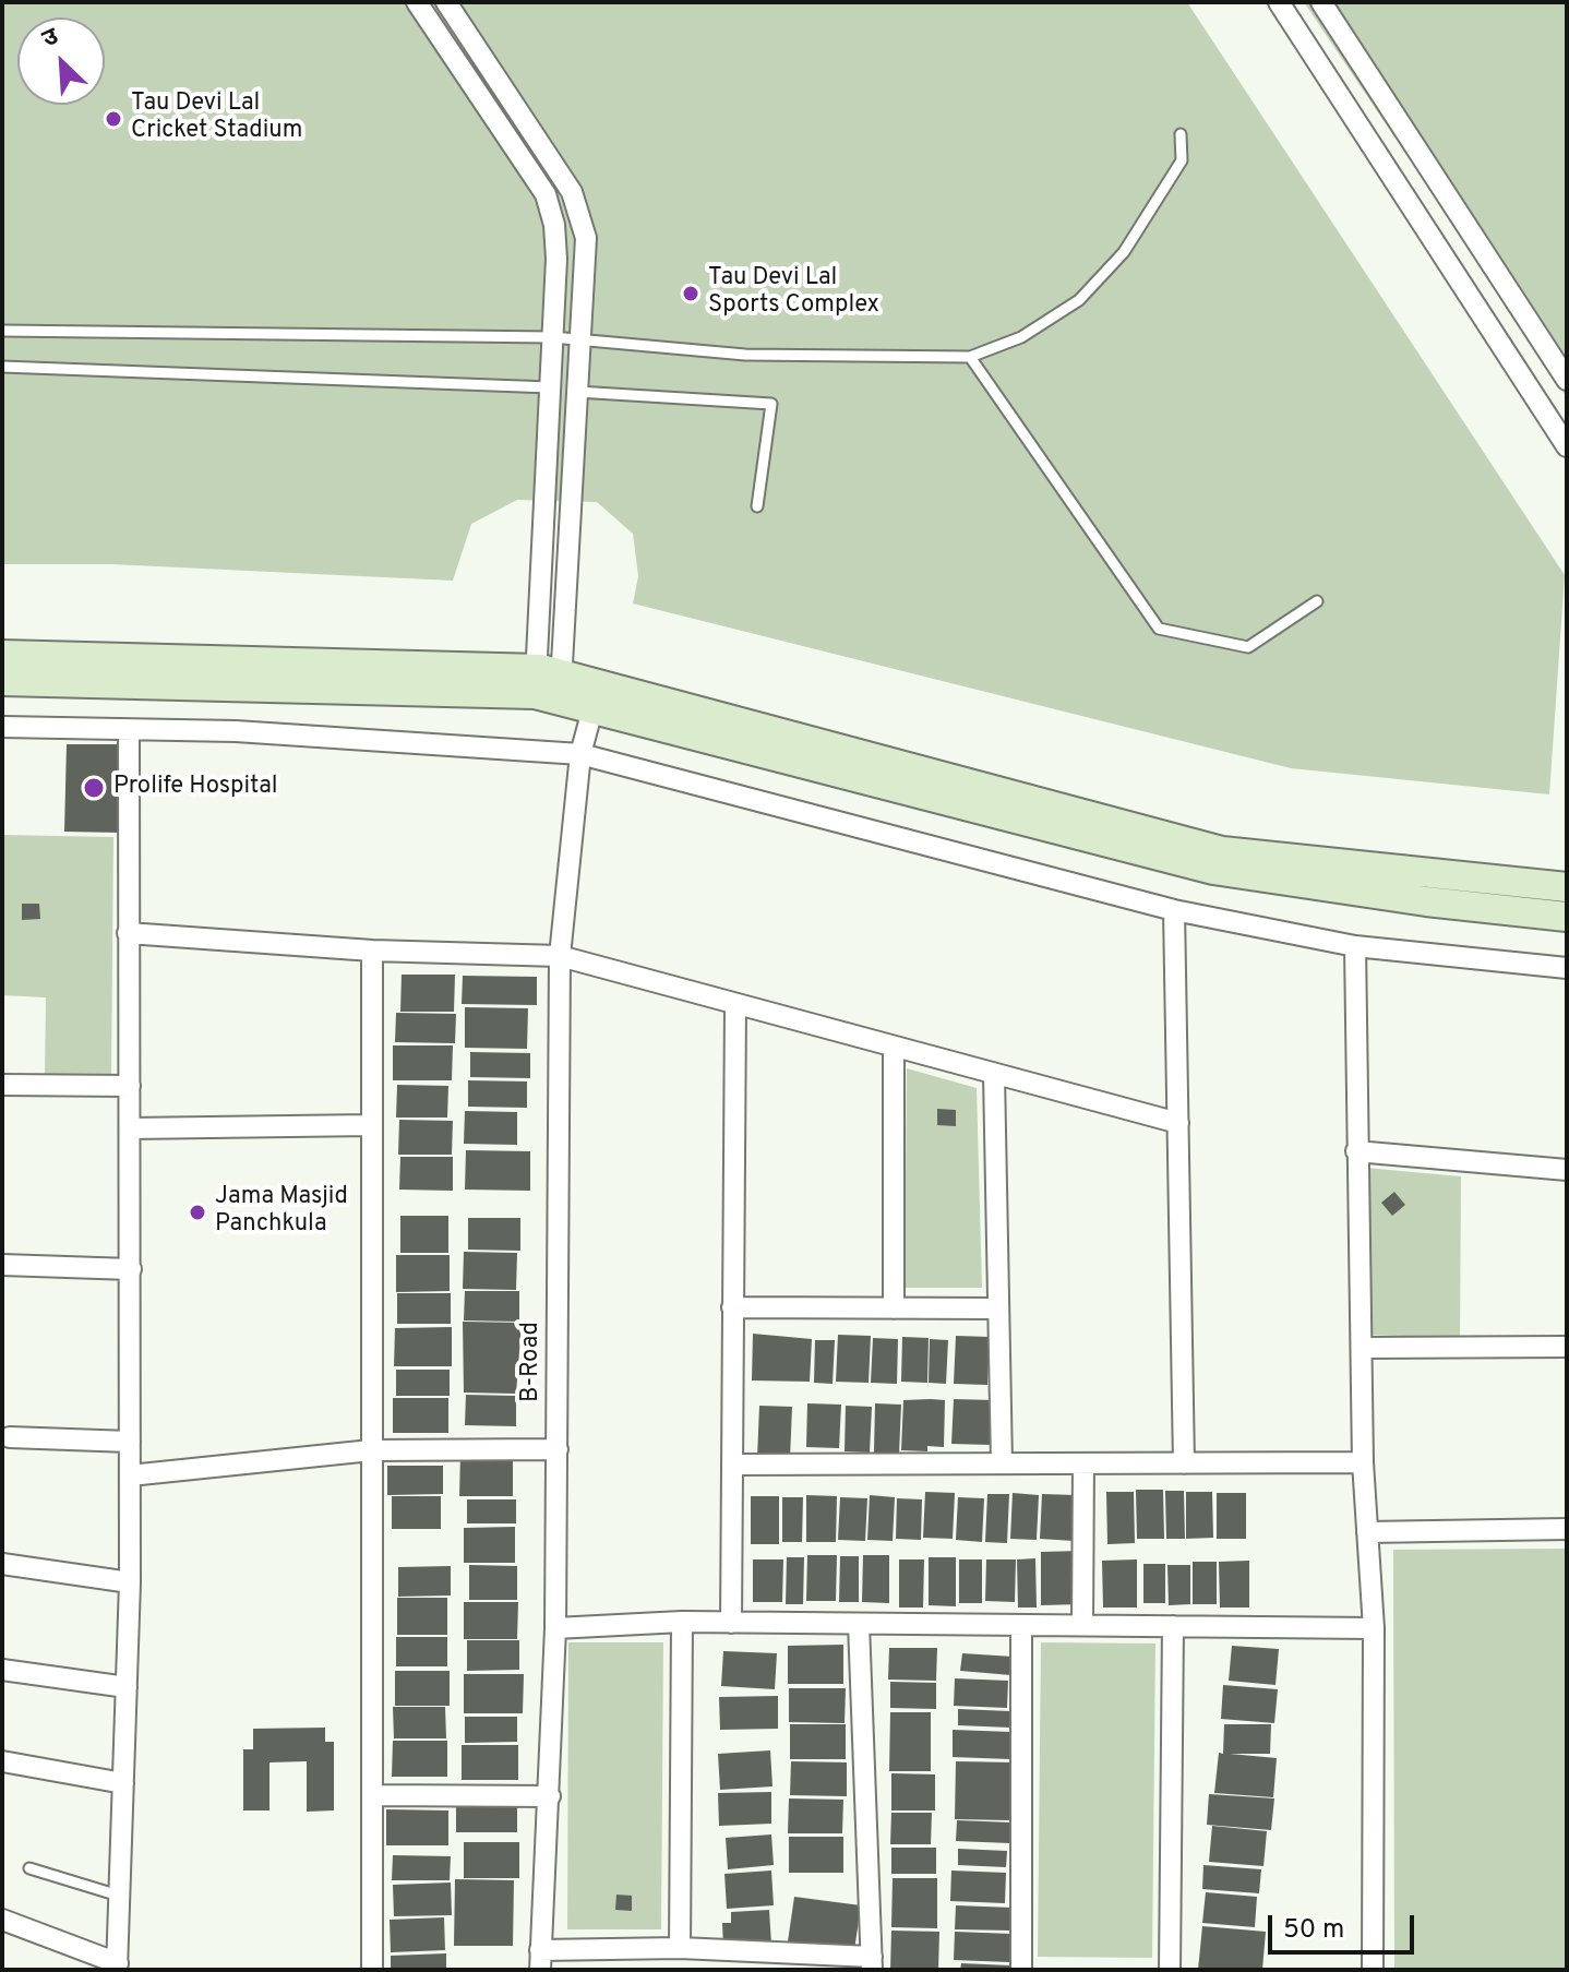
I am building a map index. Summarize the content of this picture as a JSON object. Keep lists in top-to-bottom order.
{
  "streets": {
    "street": ["B-Road"]
  },
  "places": [
    "Tau Devi Lal Cricket Stadium",
    "Tau Devi Lal Sports Complex",
    "Prolife Hospital",
    "Jama Masjid Panchkula"
  ],
  "scale_bar": "50 m",
  "north": "top left"
}
